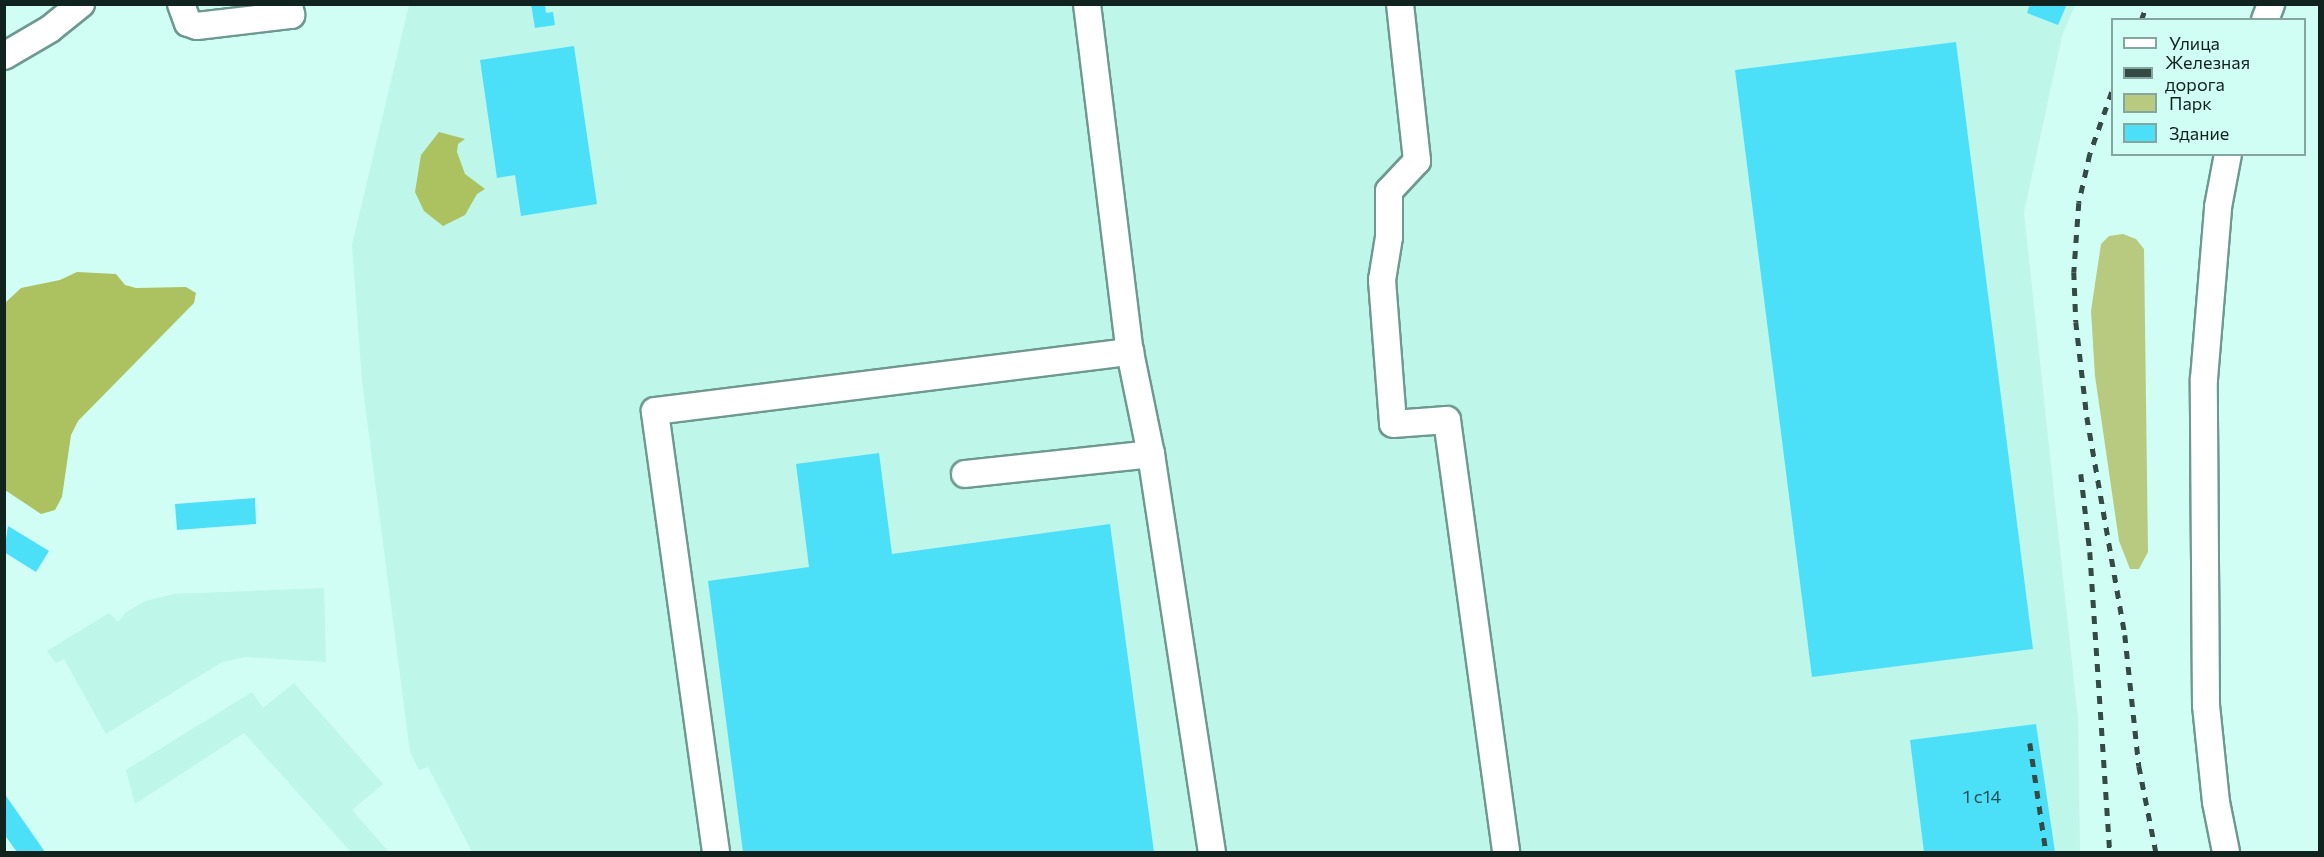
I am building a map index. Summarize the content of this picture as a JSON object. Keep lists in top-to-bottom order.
{
  "house_numbers": ["1 с14"],
  "legend": [
    "Улица",
    "Железная дорога",
    "Парк",
    "Здание"
  ]
}
